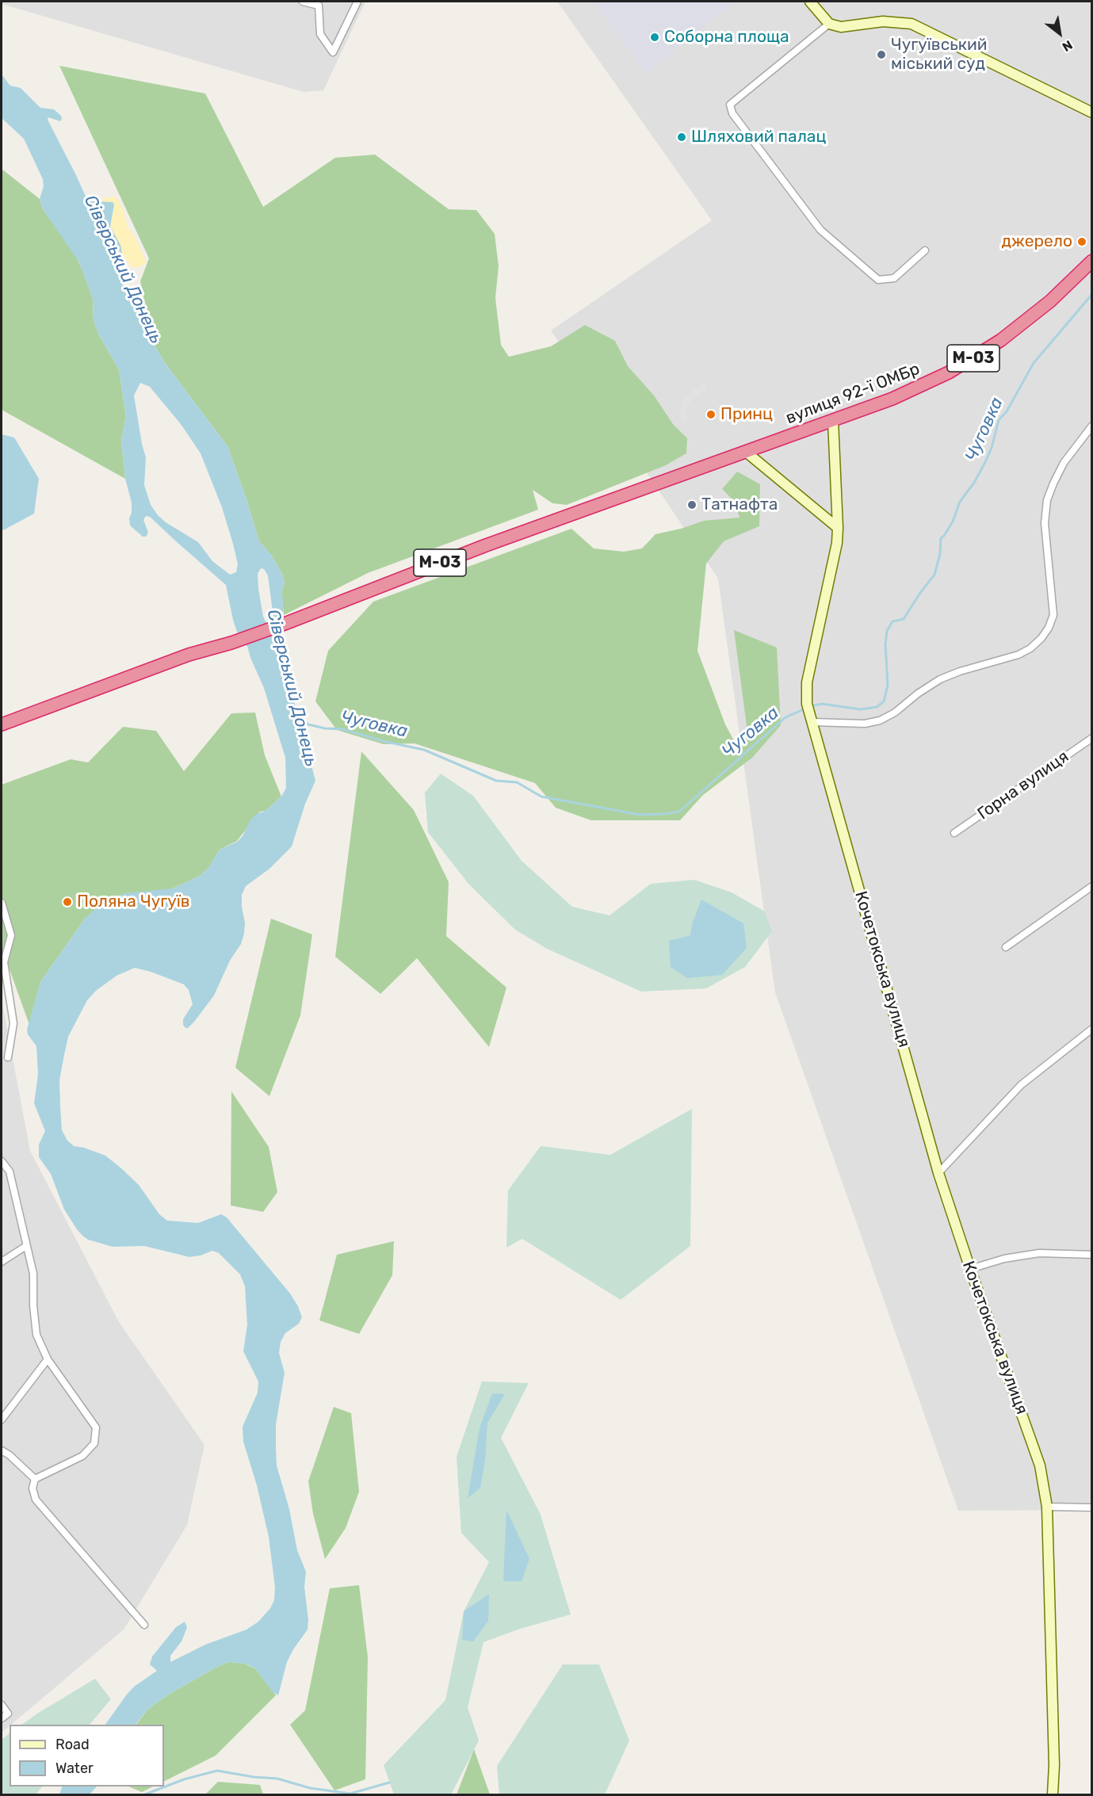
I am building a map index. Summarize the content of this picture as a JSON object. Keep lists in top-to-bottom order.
{
  "streets": {
    "highway": ["М-03", "вулиця 92-ї ОМБр"],
    "main road": ["Кочетокська вулиця"],
    "street": ["Горна вулиця"]
  },
  "crossings": [
    ["вулиця 92-ї ОМБр", "Кочетокська вулиця"]
  ],
  "water": ["Сіверський Донець", "Чуговка"],
  "places": [
    "Соборна площа",
    "Чугуївський міський суд",
    "Шляховий палац",
    "джерело",
    "Принц",
    "Татнафта",
    "Поляна Чугуїв"
  ],
  "legend": ["Road", "Water"],
  "north": "bottom right"
}
